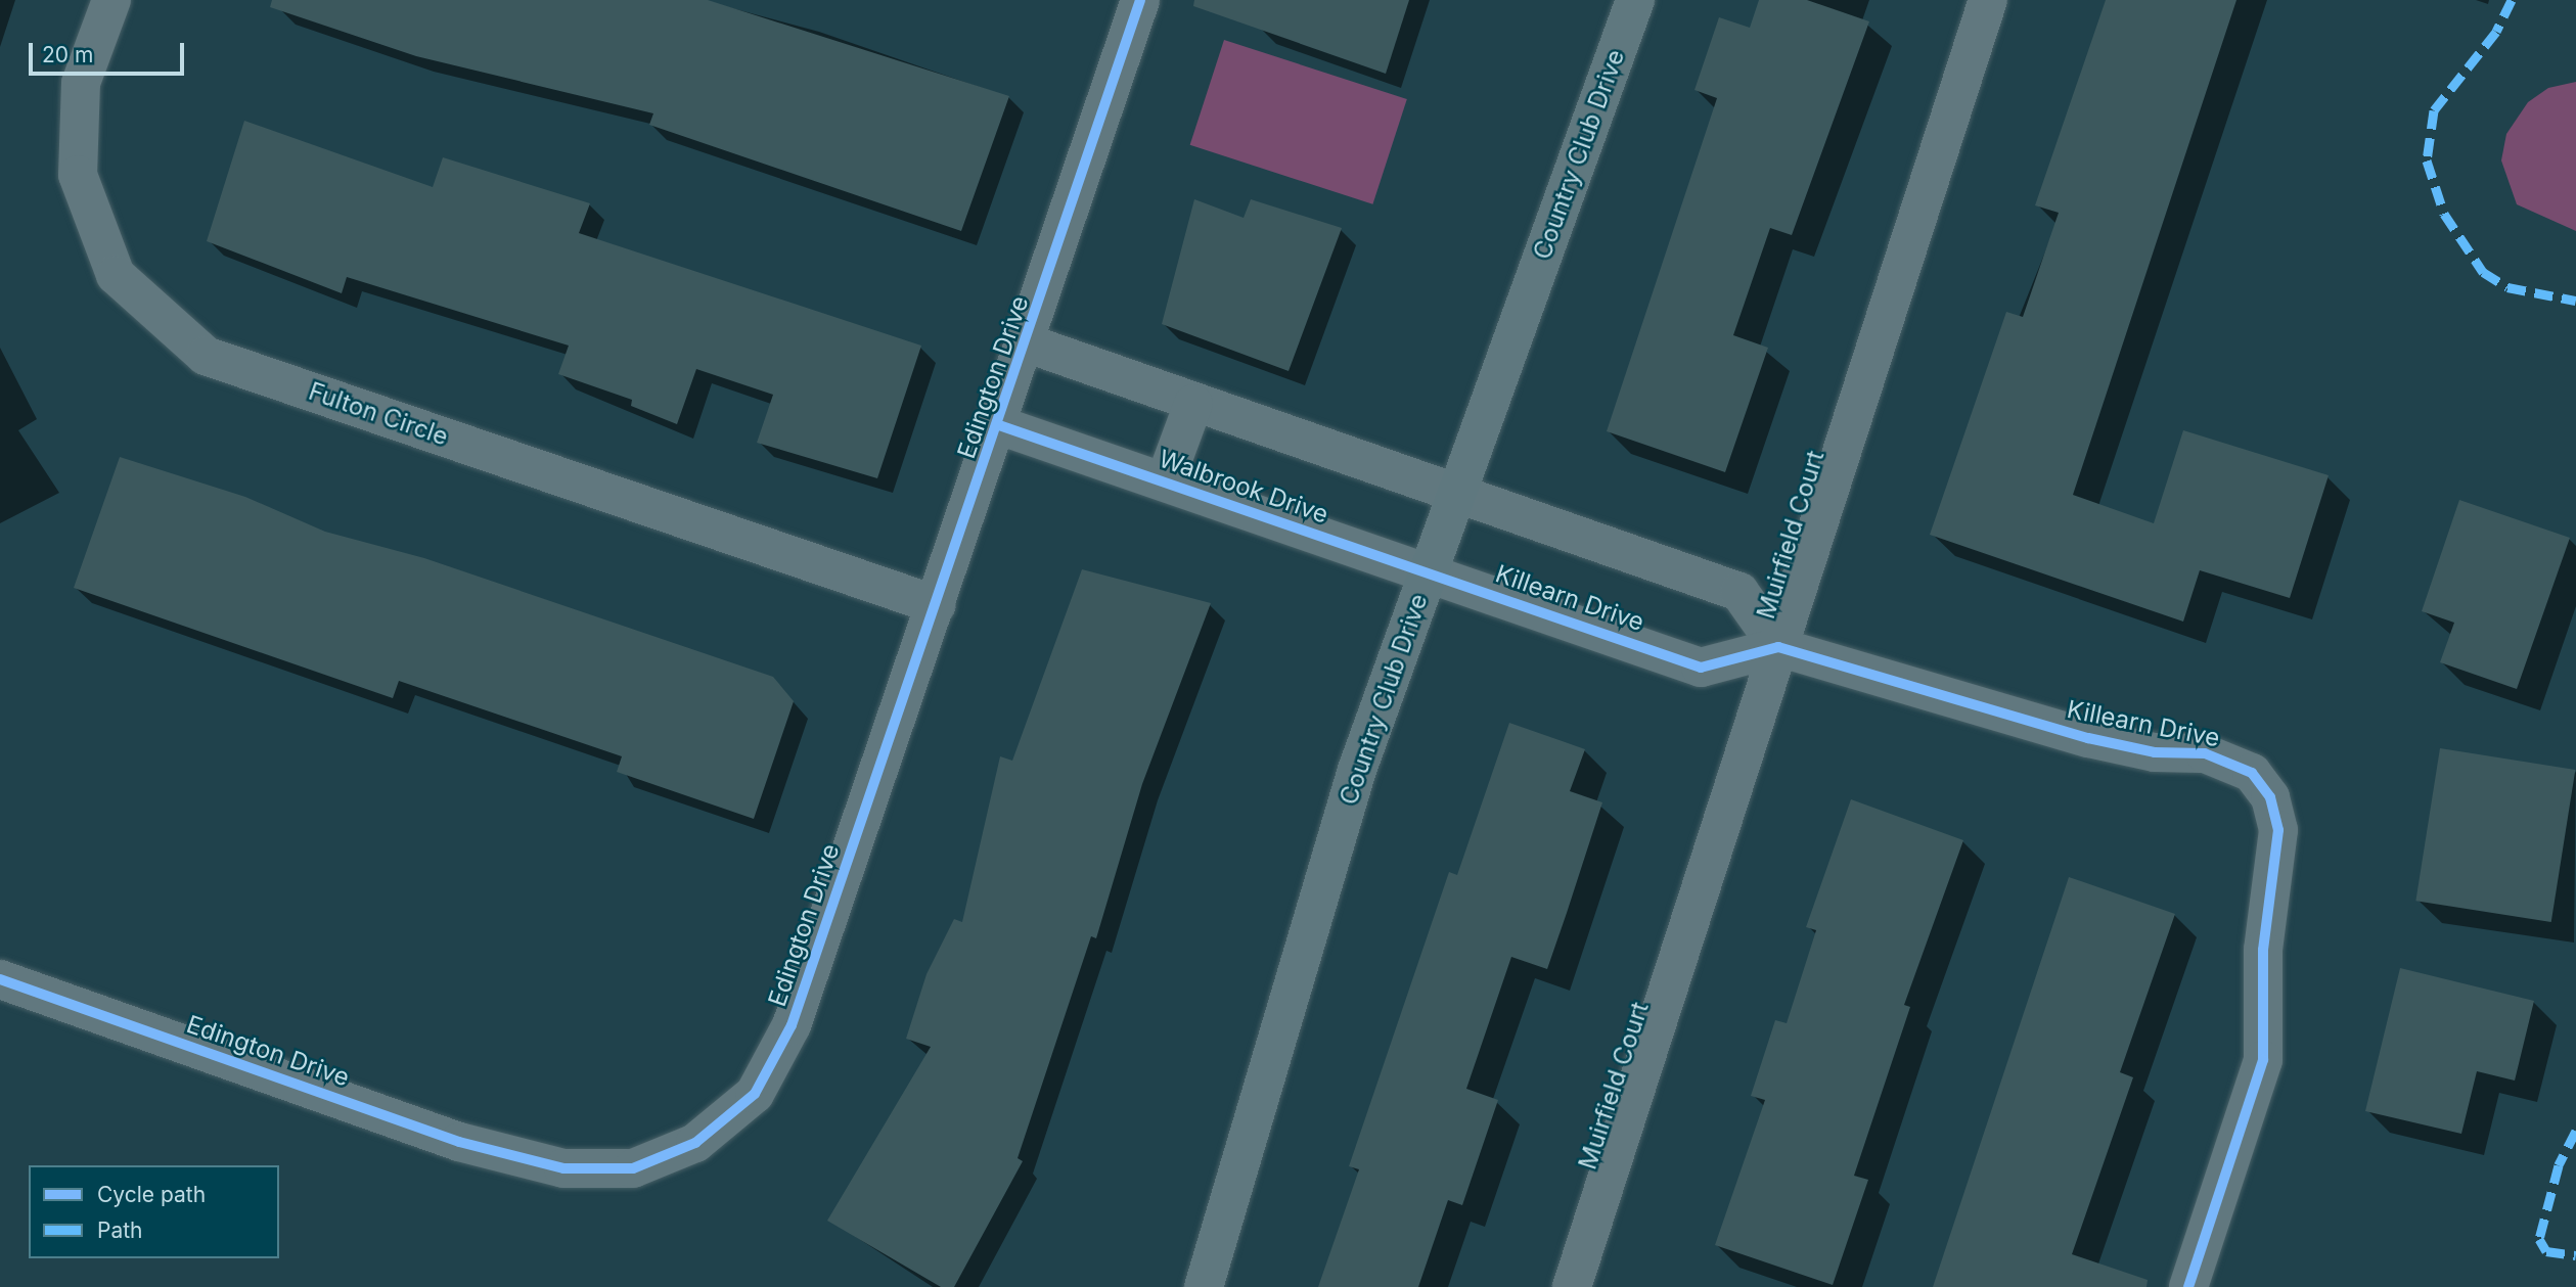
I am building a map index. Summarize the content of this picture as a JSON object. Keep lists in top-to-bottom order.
{
  "streets": {
    "street": [
      "Country Club Drive",
      "Edington Drive",
      "Fulton Circle",
      "Walbrook Drive",
      "Muirfield Court",
      "Killearn Drive"
    ]
  },
  "crossings": [
    ["Country Club Drive", "Walbrook Drive"],
    ["Edington Drive", "Fulton Circle"],
    ["Edington Drive", "Walbrook Drive"],
    ["Walbrook Drive", "Killearn Drive"],
    ["Muirfield Court", "Killearn Drive"]
  ],
  "legend": ["Cycle path", "Path"],
  "scale_bar": "20 m"
}
